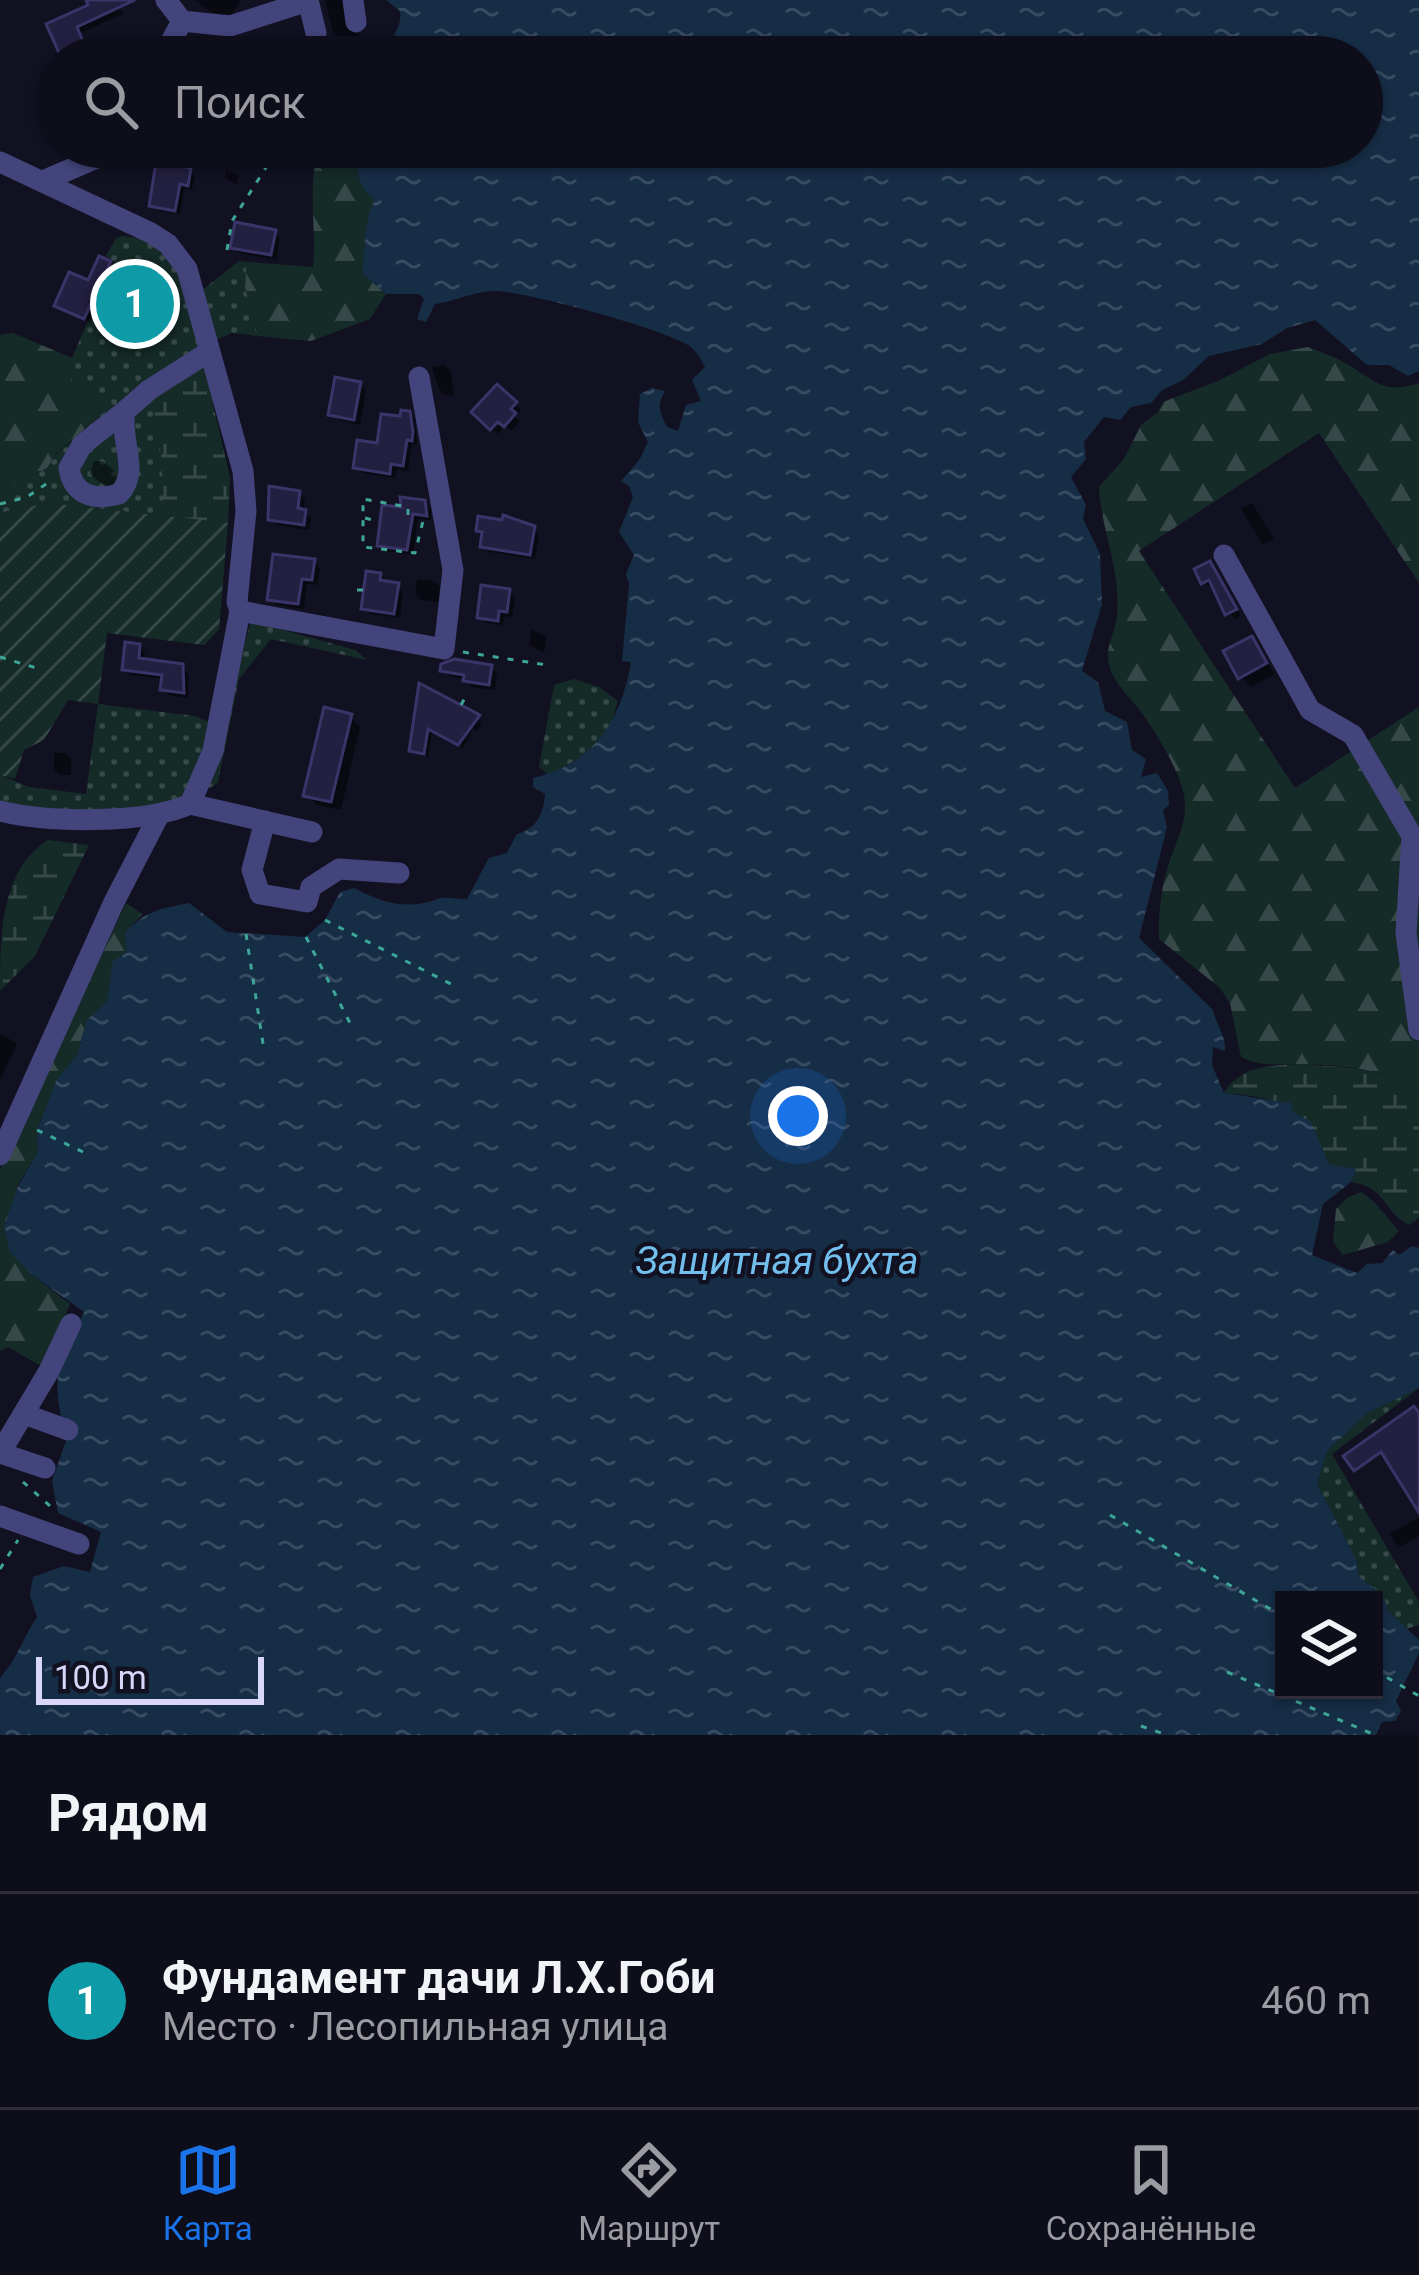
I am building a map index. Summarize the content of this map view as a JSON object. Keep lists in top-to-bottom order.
{
  "water": ["Защитная бухта"],
  "scale_bar": "100 m",
  "page": {
    "search": "Поиск",
    "pins": "1",
    "scale": "100 m",
    "heading": "Рядом",
    "list": [
      {
        "mark": "1",
        "name": "Фундамент дачи Л.Х.Гоби",
        "note": "Место · Лесопильная улица",
        "value": "460 m"
      }
    ],
    "nav": ["Карта", "Маршрут", "Сохранённые"]
  }
}
